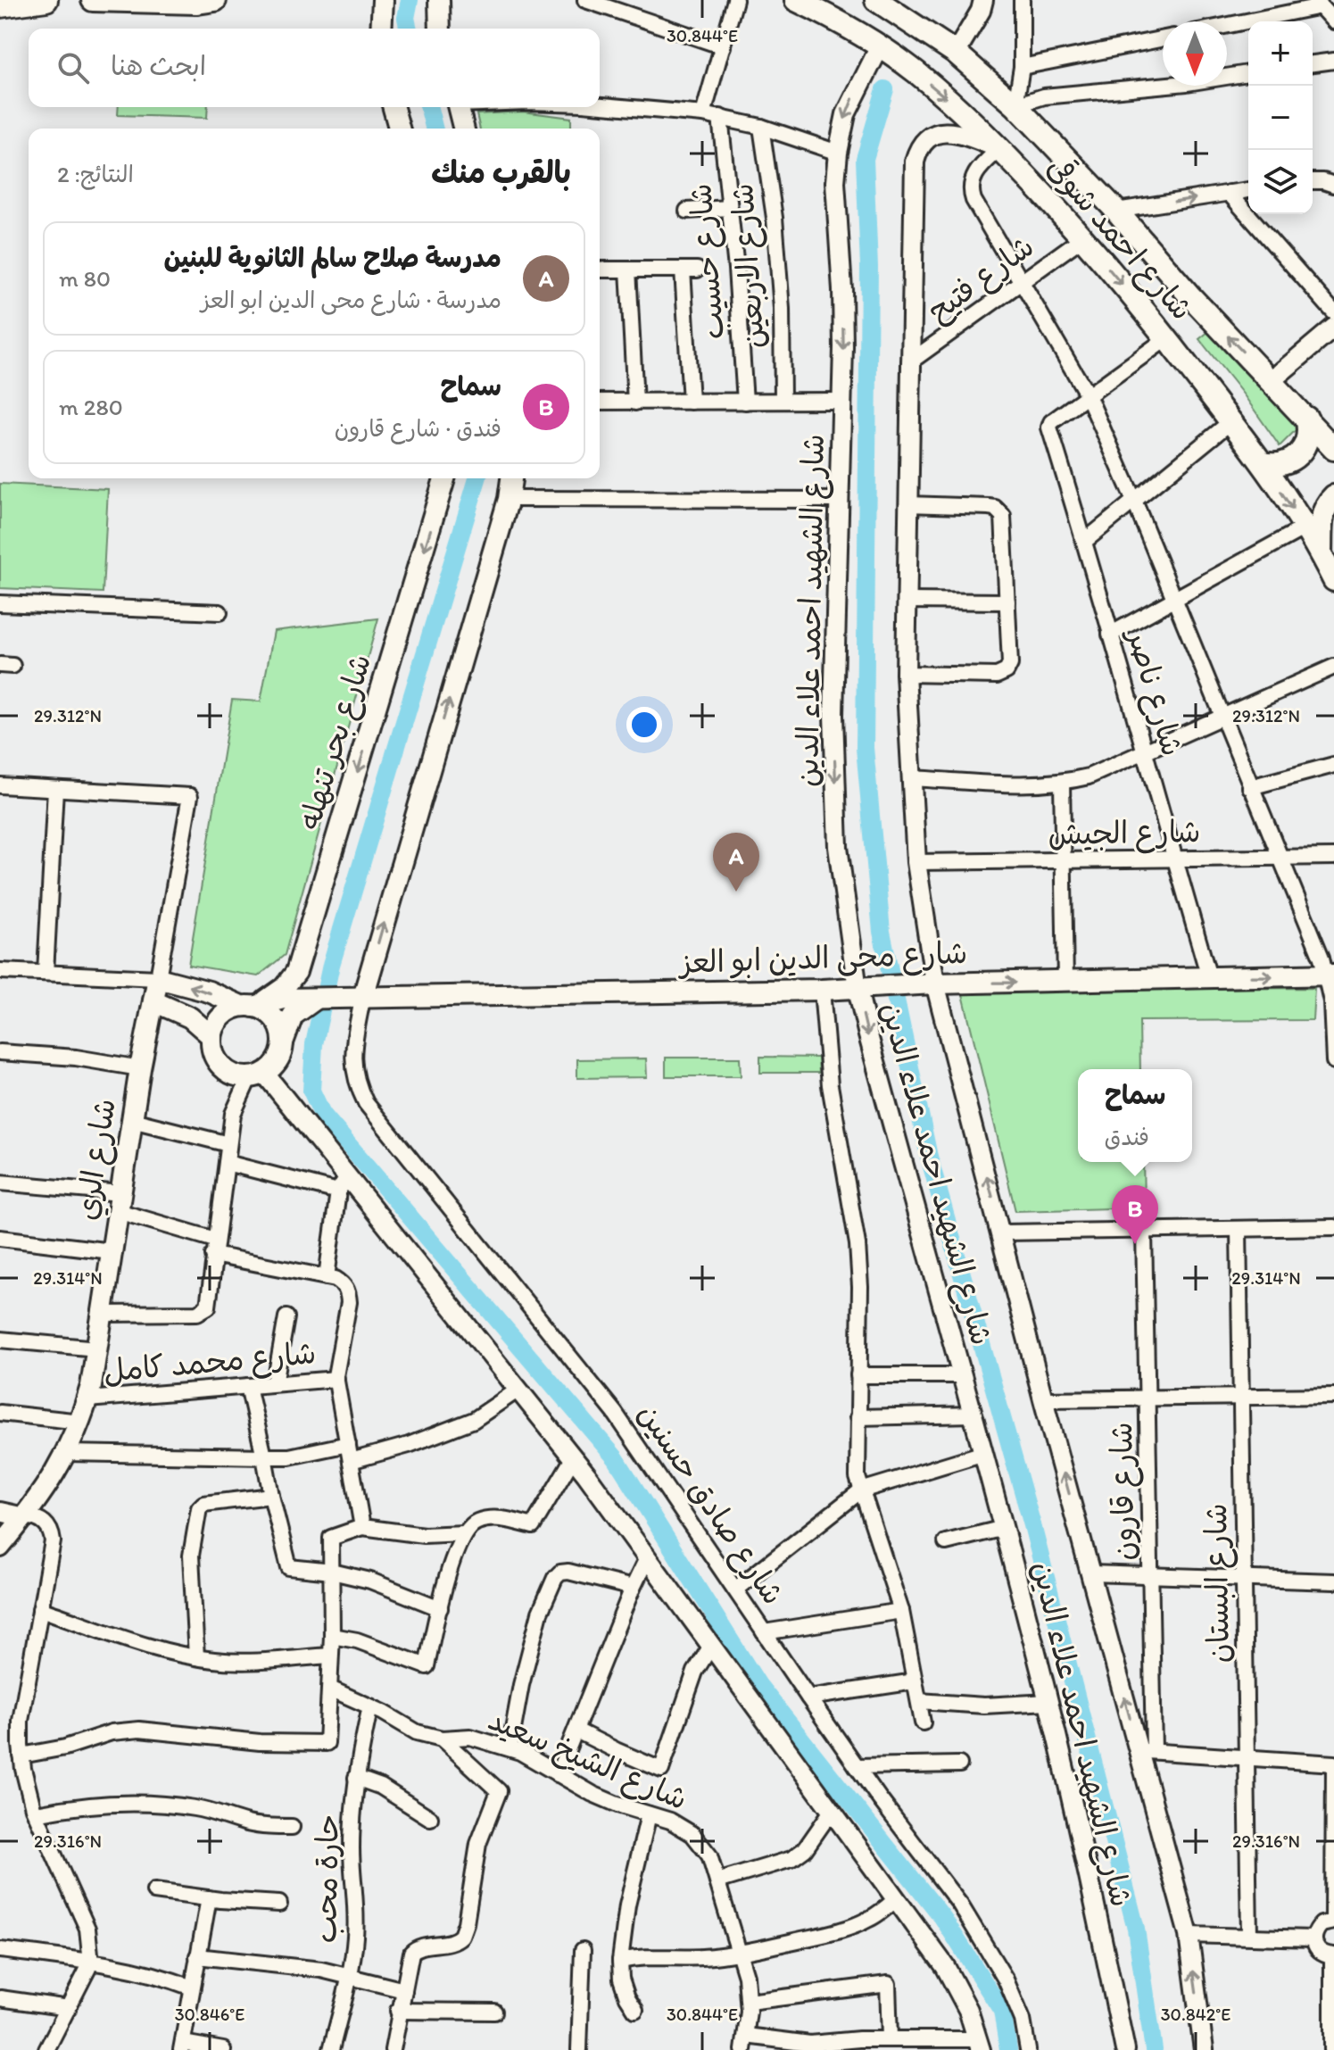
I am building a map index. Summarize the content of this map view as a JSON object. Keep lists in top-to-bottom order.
{
  "streets": {
    "main road": [
      "شارع احمد شوقى",
      "شارع بحر تنهله",
      "شارع محى الدين ابو العز",
      "شارع الري"
    ],
    "street": [
      "شارع حسيب",
      "شارع الاربعين",
      "شارع فتيح",
      "شارع الشهيد احمد علاء الدين",
      "شارع ناصر",
      "شارع الجيش",
      "شارع محمد كامل",
      "شارع قارون",
      "شارع صادق حسنين",
      "شارع البستان",
      "شارع الشيخ سعيد",
      "حارة محب"
    ]
  },
  "crossings": [
    ["شارع احمد شوقى", "شارع فتيح"],
    ["شارع احمد شوقى", "شارع الشهيد احمد علاء الدين"],
    ["شارع فتيح", "شارع الشهيد احمد علاء الدين"],
    ["شارع الشهيد احمد علاء الدين", "شارع الجيش"],
    ["شارع الشهيد احمد علاء الدين", "شارع محى الدين ابو العز"],
    ["شارع الشهيد احمد علاء الدين", "شارع قارون"],
    ["شارع ناصر", "شارع الجيش"],
    ["شارع ناصر", "شارع محى الدين ابو العز"],
    ["شارع بحر تنهله", "شارع محى الدين ابو العز"],
    ["شارع محى الدين ابو العز", "شارع صادق حسنين"],
    ["شارع الري", "شارع محمد كامل"],
    ["شارع الشيخ سعيد", "حارة محب"]
  ],
  "north": "bottom",
  "page": {
    "map_buttons": ["+", "−"],
    "search": "ابحث هنا",
    "heading": ["بالقرب منك", "النتائج: 2"],
    "list": [
      {
        "mark": "A",
        "name": "مدرسة صلاح سالم الثانوية للبنين",
        "note": "مدرسة · شارع محى الدين ابو العز",
        "value": "80 m"
      },
      {
        "mark": "B",
        "name": "سماح",
        "note": "فندق · شارع قارون",
        "value": "280 m"
      }
    ],
    "pins": ["A", "B"],
    "popup": ["سماح", "فندق"]
  },
  "coordinates": [
    "30.844°E",
    "29.312°N",
    "29.314°N",
    "29.316°N",
    "30.846°E",
    "30.842°E"
  ]
}
